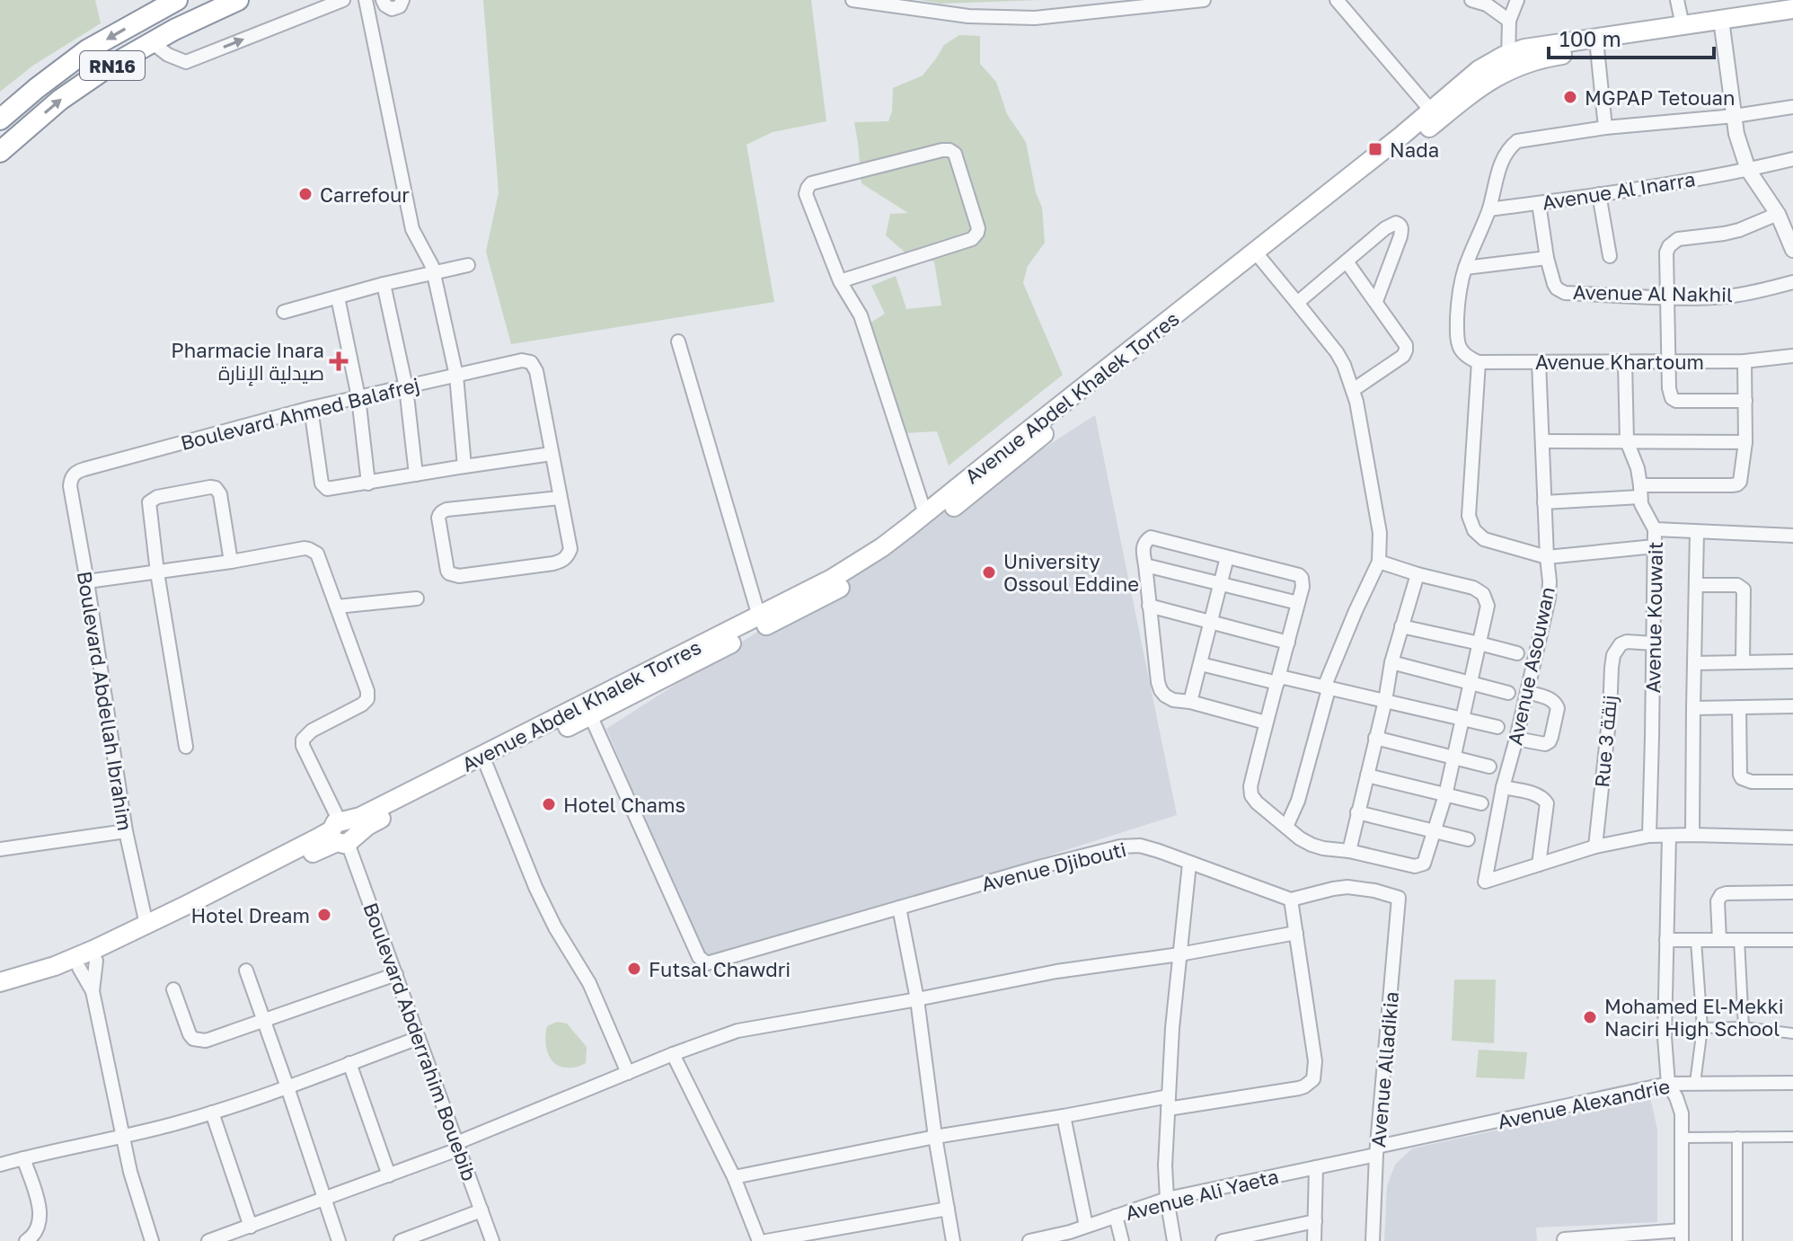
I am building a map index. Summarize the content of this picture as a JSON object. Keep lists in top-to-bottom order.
{
  "streets": {
    "highway": ["RN16"],
    "main road": ["Avenue Abdel Khalek Torres"],
    "street": [
      "Avenue Al Inarra",
      "Avenue Al Nakhil",
      "Avenue Khartoum",
      "Boulevard Ahmed Balafrej",
      "Avenue Kouwait",
      "Avenue Asouwan",
      "Boulevard Abdellah Ibrahim",
      "Rue 3 زنقة",
      "Avenue Djibouti",
      "Boulevard Abderrahim Bouebib",
      "Avenue Alladikia",
      "Avenue Alexandrie",
      "Avenue Ali Yaeta"
    ]
  },
  "crossings": [
    ["Avenue Al Inarra", "Avenue Al Nakhil"],
    ["Avenue Khartoum", "Avenue Kouwait"],
    ["Avenue Khartoum", "Avenue Asouwan"],
    ["Avenue Abdel Khalek Torres", "Boulevard Abdellah Ibrahim"],
    ["Avenue Abdel Khalek Torres", "Avenue Djibouti"],
    ["Avenue Abdel Khalek Torres", "Boulevard Abderrahim Bouebib"],
    ["Boulevard Ahmed Balafrej", "Boulevard Abdellah Ibrahim"],
    ["Avenue Kouwait", "Rue 3 زنقة"],
    ["Avenue Djibouti", "Avenue Alladikia"],
    ["Avenue Alladikia", "Avenue Alexandrie"],
    ["Avenue Alladikia", "Avenue Ali Yaeta"],
    ["Avenue Alexandrie", "Avenue Ali Yaeta"]
  ],
  "places": {
    "other": [
      "MGPAP Tetouan",
      "Carrefour",
      "University Ossoul Eddine",
      "Hotel Chams",
      "Hotel Dream",
      "Futsal Chawdri",
      "Mohamed El-Mekki Naciri High School"
    ],
    "transit": ["Nada"],
    "health": ["Pharmacie Inara صيدلية الإنارة"]
  },
  "scale_bar": "100 m"
}
